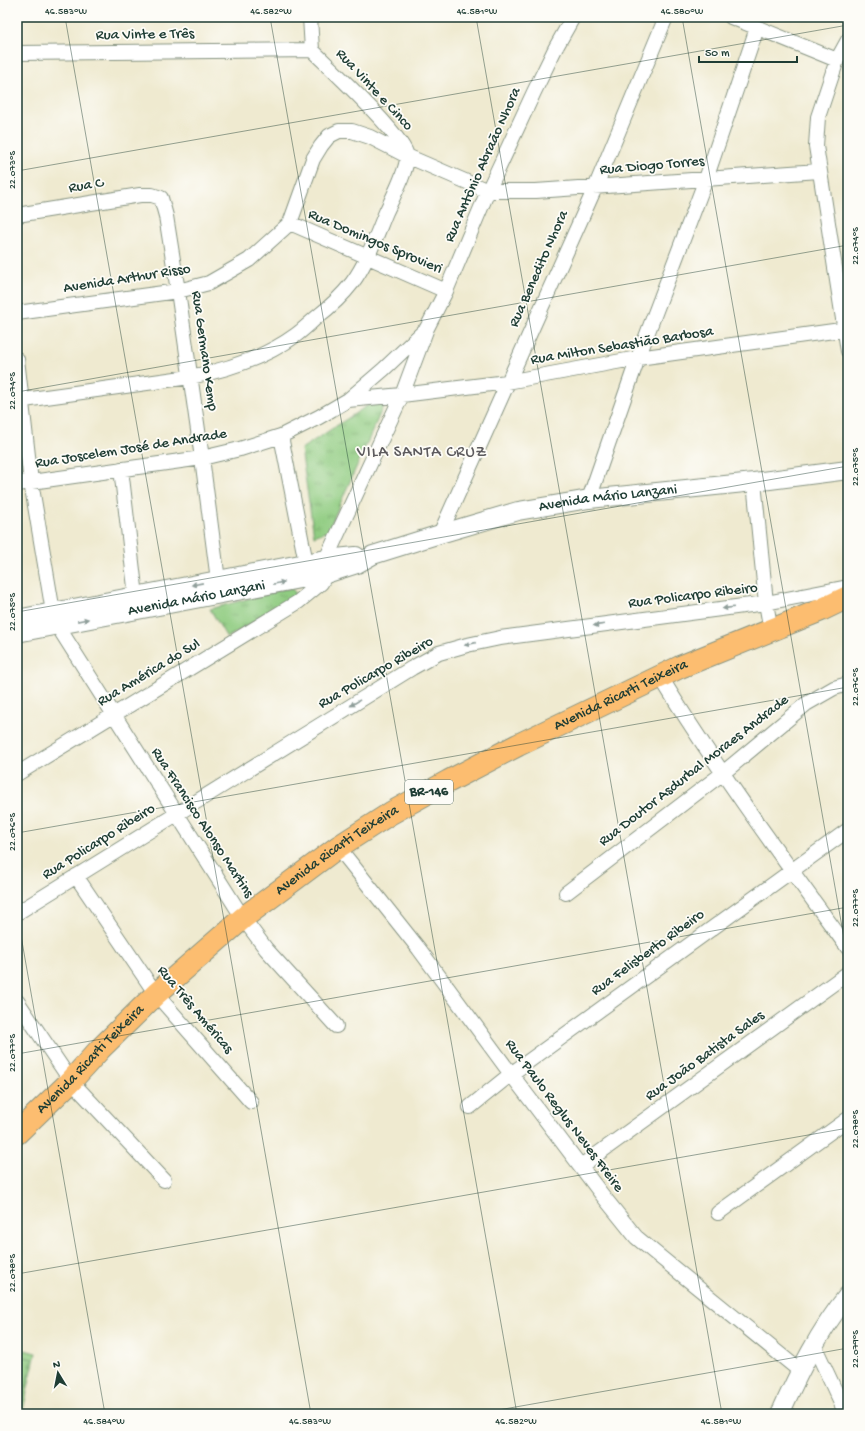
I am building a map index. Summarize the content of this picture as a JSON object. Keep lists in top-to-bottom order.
{
  "streets": {
    "main road": ["Avenida Ricarti Teixeira", "BR-146"],
    "street": [
      "Rua Vinte e Três",
      "Rua Vinte e Cinco",
      "Rua Antônio Abraão Nhora",
      "Rua Diogo Torres",
      "Rua C",
      "Rua Domingos Sprovieri",
      "Rua Benedito Nhora",
      "Avenida Arthur Risso",
      "Rua Milton Sebastião Barbosa",
      "Rua Germano Kemp",
      "Rua Joscelem José de Andrade",
      "Avenida Mário Lanzani",
      "Rua Policarpo Ribeiro",
      "Rua América do Sul",
      "Rua Doutor Asdurbal Moraes Andrade",
      "Rua Francisco Alonso Martins",
      "Rua Felisberto Ribeiro",
      "Rua Três Américas",
      "Rua João Batista Sales",
      "Rua Paulo Reglus Neves Freire"
    ]
  },
  "crossings": [
    ["Rua Vinte e Três", "Rua Vinte e Cinco"],
    ["Rua Vinte e Cinco", "Avenida Arthur Risso"],
    ["Rua Antônio Abraão Nhora", "Rua Diogo Torres"],
    ["Rua Antônio Abraão Nhora", "Rua Domingos Sprovieri"],
    ["Rua Antônio Abraão Nhora", "Avenida Arthur Risso"],
    ["Rua Antônio Abraão Nhora", "Rua Joscelem José de Andrade"],
    ["Rua Antônio Abraão Nhora", "Rua América do Sul"],
    ["Rua Diogo Torres", "Rua Benedito Nhora"],
    ["Rua Diogo Torres", "Avenida Arthur Risso"],
    ["Rua C", "Rua Germano Kemp"],
    ["Rua Domingos Sprovieri", "Avenida Arthur Risso"],
    ["Rua Benedito Nhora", "Rua Milton Sebastião Barbosa"],
    ["Rua Benedito Nhora", "Avenida Mário Lanzani"],
    ["Avenida Arthur Risso", "Rua Germano Kemp"],
    ["Rua Milton Sebastião Barbosa", "Rua Joscelem José de Andrade"],
    ["Rua Milton Sebastião Barbosa", "Rua América do Sul"],
    ["Rua Germano Kemp", "Rua Joscelem José de Andrade"],
    ["Rua Germano Kemp", "Avenida Mário Lanzani"],
    ["Rua Joscelem José de Andrade", "Rua América do Sul"],
    ["Avenida Mário Lanzani", "Rua América do Sul"],
    ["Avenida Mário Lanzani", "Rua Francisco Alonso Martins"],
    ["Rua Policarpo Ribeiro", "Rua Francisco Alonso Martins"],
    ["Rua Policarpo Ribeiro", "Rua Três Américas"],
    ["Rua América do Sul", "Rua Francisco Alonso Martins"],
    ["Avenida Ricarti Teixeira", "Rua Francisco Alonso Martins"],
    ["Avenida Ricarti Teixeira", "Rua Três Américas"],
    ["Avenida Ricarti Teixeira", "Rua Paulo Reglus Neves Freire"],
    ["Rua Felisberto Ribeiro", "Rua Paulo Reglus Neves Freire"],
    ["Rua João Batista Sales", "Rua Paulo Reglus Neves Freire"]
  ],
  "one_way": ["Rua Policarpo Ribeiro"],
  "districts": ["VILA SANTA CRUZ"],
  "scale_bar": "50 m",
  "north": "top",
  "coordinates": [
    "46.583°W",
    "46.582°W",
    "46.581°W",
    "46.580°W",
    "22.073°S",
    "22.074°S",
    "22.075°S",
    "22.076°S",
    "22.077°S",
    "22.078°S",
    "22.079°S",
    "46.584°W"
  ]
}
